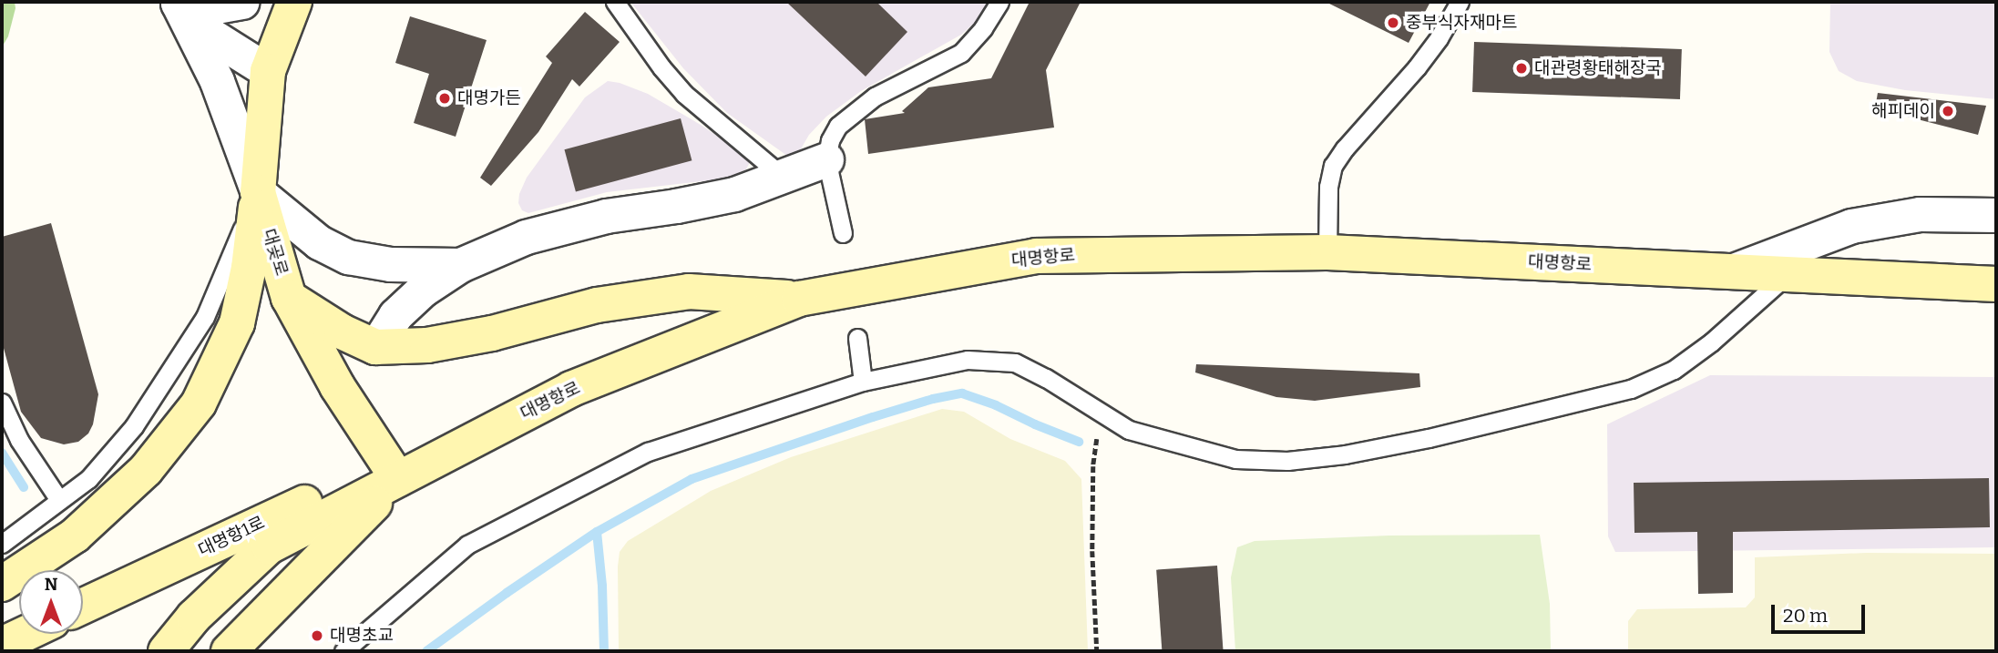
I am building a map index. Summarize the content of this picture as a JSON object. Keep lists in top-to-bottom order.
{
  "streets": {
    "main road": ["대곶로", "대명항로", "대명항1로"]
  },
  "crossings": [
    ["대곶로", "대명항로"],
    ["대곶로", "대명항1로"],
    ["대명항로", "대명항1로"]
  ],
  "places": [
    "중부식자재마트",
    "대관령황태해장국",
    "대명가든",
    "해피데이",
    "대명초교"
  ],
  "scale_bar": "20 m",
  "north": "top"
}
